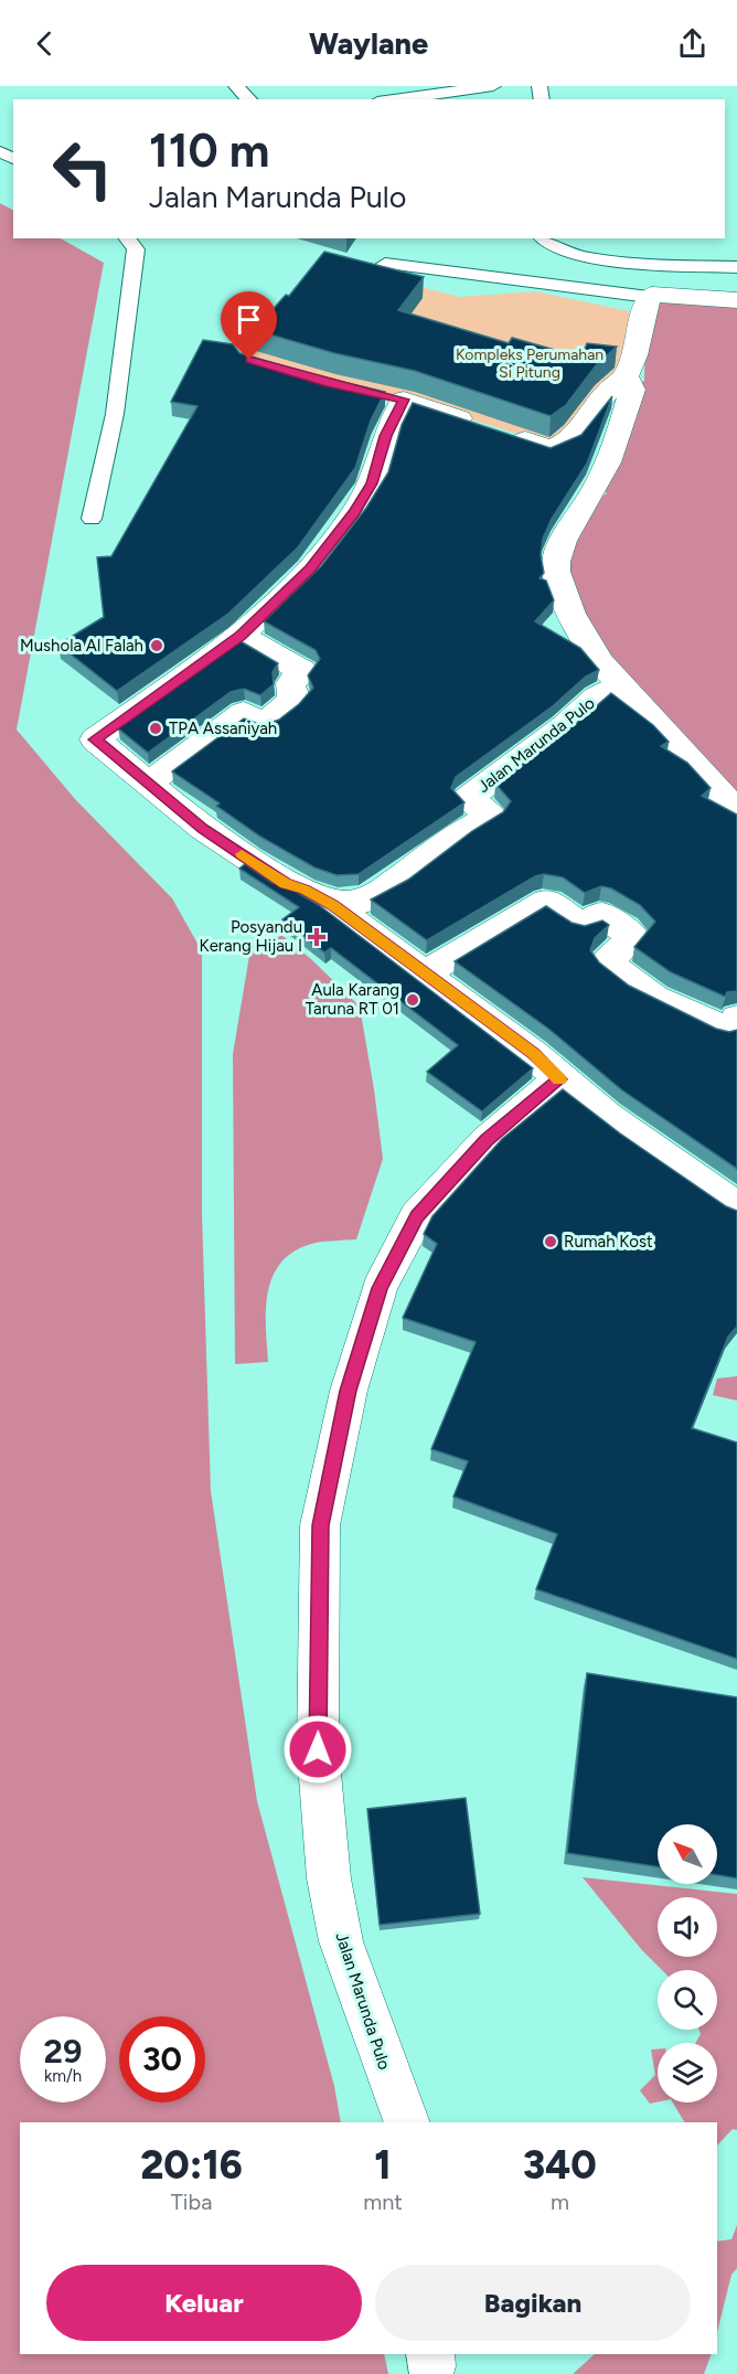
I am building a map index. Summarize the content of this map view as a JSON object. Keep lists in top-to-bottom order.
{
  "streets": {
    "street": ["Jalan Marunda Pulo"]
  },
  "parks": ["Kompleks Perumahan Si Pitung"],
  "places": {
    "other": [
      "Mushola Al Falah",
      "TPA Assaniyah",
      "Aula Karang Taruna RT 01",
      "Rumah Kost"
    ],
    "health": ["Posyandu Kerang Hijau I"]
  },
  "north": "top left",
  "page": {
    "header": "Waylane",
    "turn": ["110 m", "Jalan Marunda Pulo"],
    "speed": "29 km/h",
    "limit": "30",
    "eta": [
      "20:16",
      "Tiba",
      "1",
      "mnt",
      "340",
      "m"
    ],
    "buttons": ["Keluar", "Bagikan"]
  }
}
